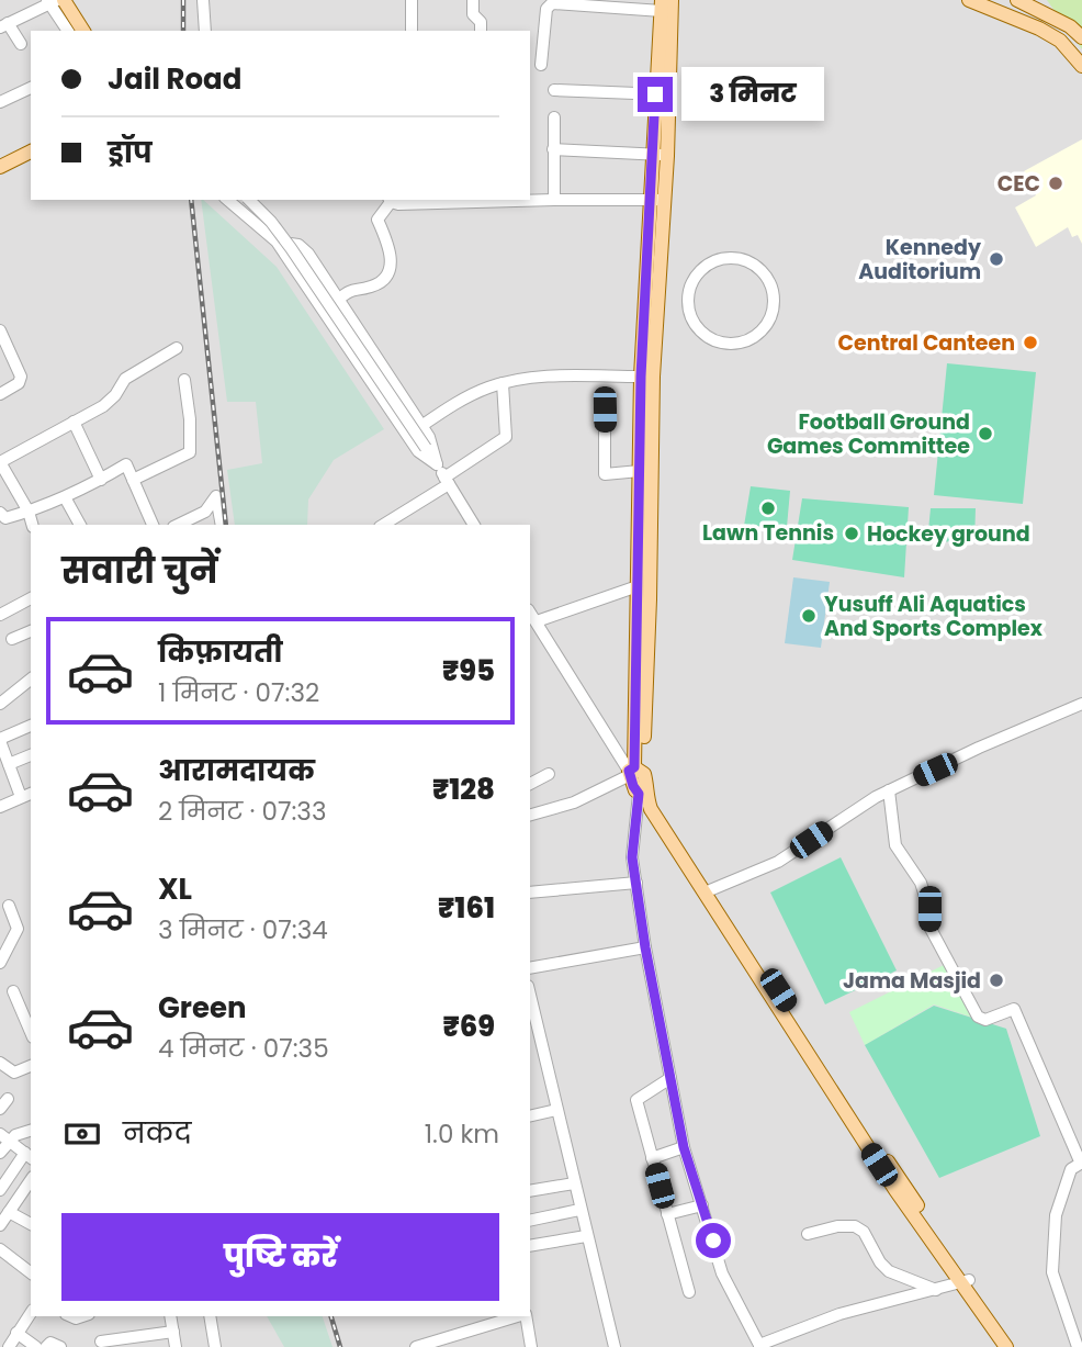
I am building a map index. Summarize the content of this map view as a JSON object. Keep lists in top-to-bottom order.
{
  "places": [
    "CEC",
    "Kennedy Auditorium",
    "Central Canteen",
    "Football Ground Games Committee",
    "Lawn Tennis",
    "Hockey ground",
    "Yusuff Ali Aquatics And Sports Complex",
    "Jama Masjid"
  ],
  "page": {
    "banner": ["Jail Road", "ड्रॉप"],
    "bubble": "3 मिनट",
    "heading": "सवारी चुनें",
    "list": [
      {
        "name": "किफ़ायती",
        "note": "1 मिनट · 07:32",
        "value": "₹95"
      },
      {
        "name": "आरामदायक",
        "note": "2 मिनट · 07:33",
        "value": "₹128"
      },
      {
        "name": "XL",
        "note": "3 मिनट · 07:34",
        "value": "₹161"
      },
      {
        "name": "Green",
        "note": "4 मिनट · 07:35",
        "value": "₹69"
      }
    ],
    "pay": ["नकद", "1.0 km"],
    "buttons": "पुष्टि करें"
  }
}
